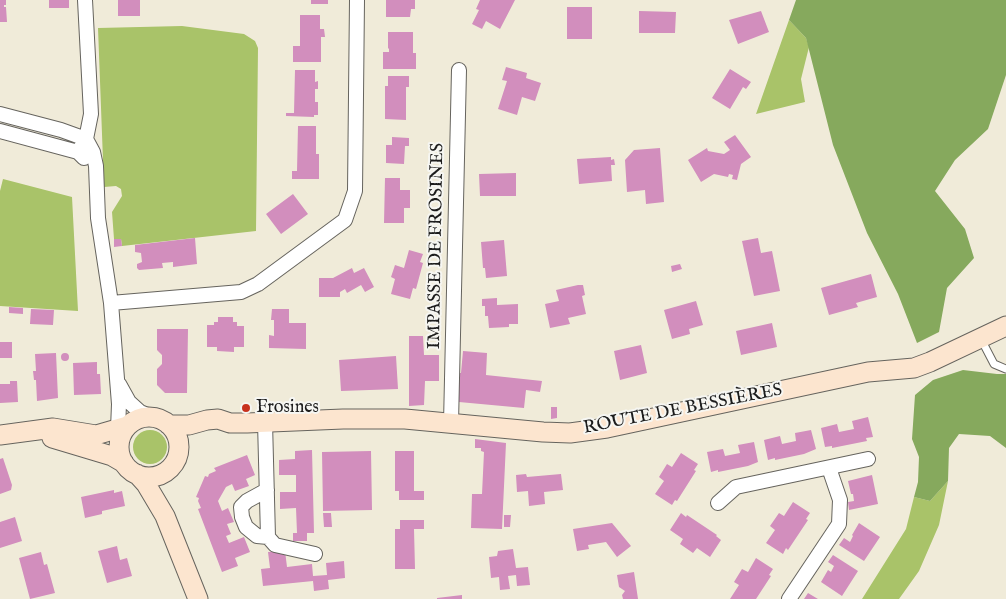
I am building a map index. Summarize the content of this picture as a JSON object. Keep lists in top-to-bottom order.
{
  "streets": {
    "main road": ["ROUTE DE BESSIÈRES"],
    "street": ["IMPASSE DE FROSINES"]
  },
  "crossings": [
    ["IMPASSE DE FROSINES", "ROUTE DE BESSIÈRES"]
  ],
  "places": ["Frosines"]
}
